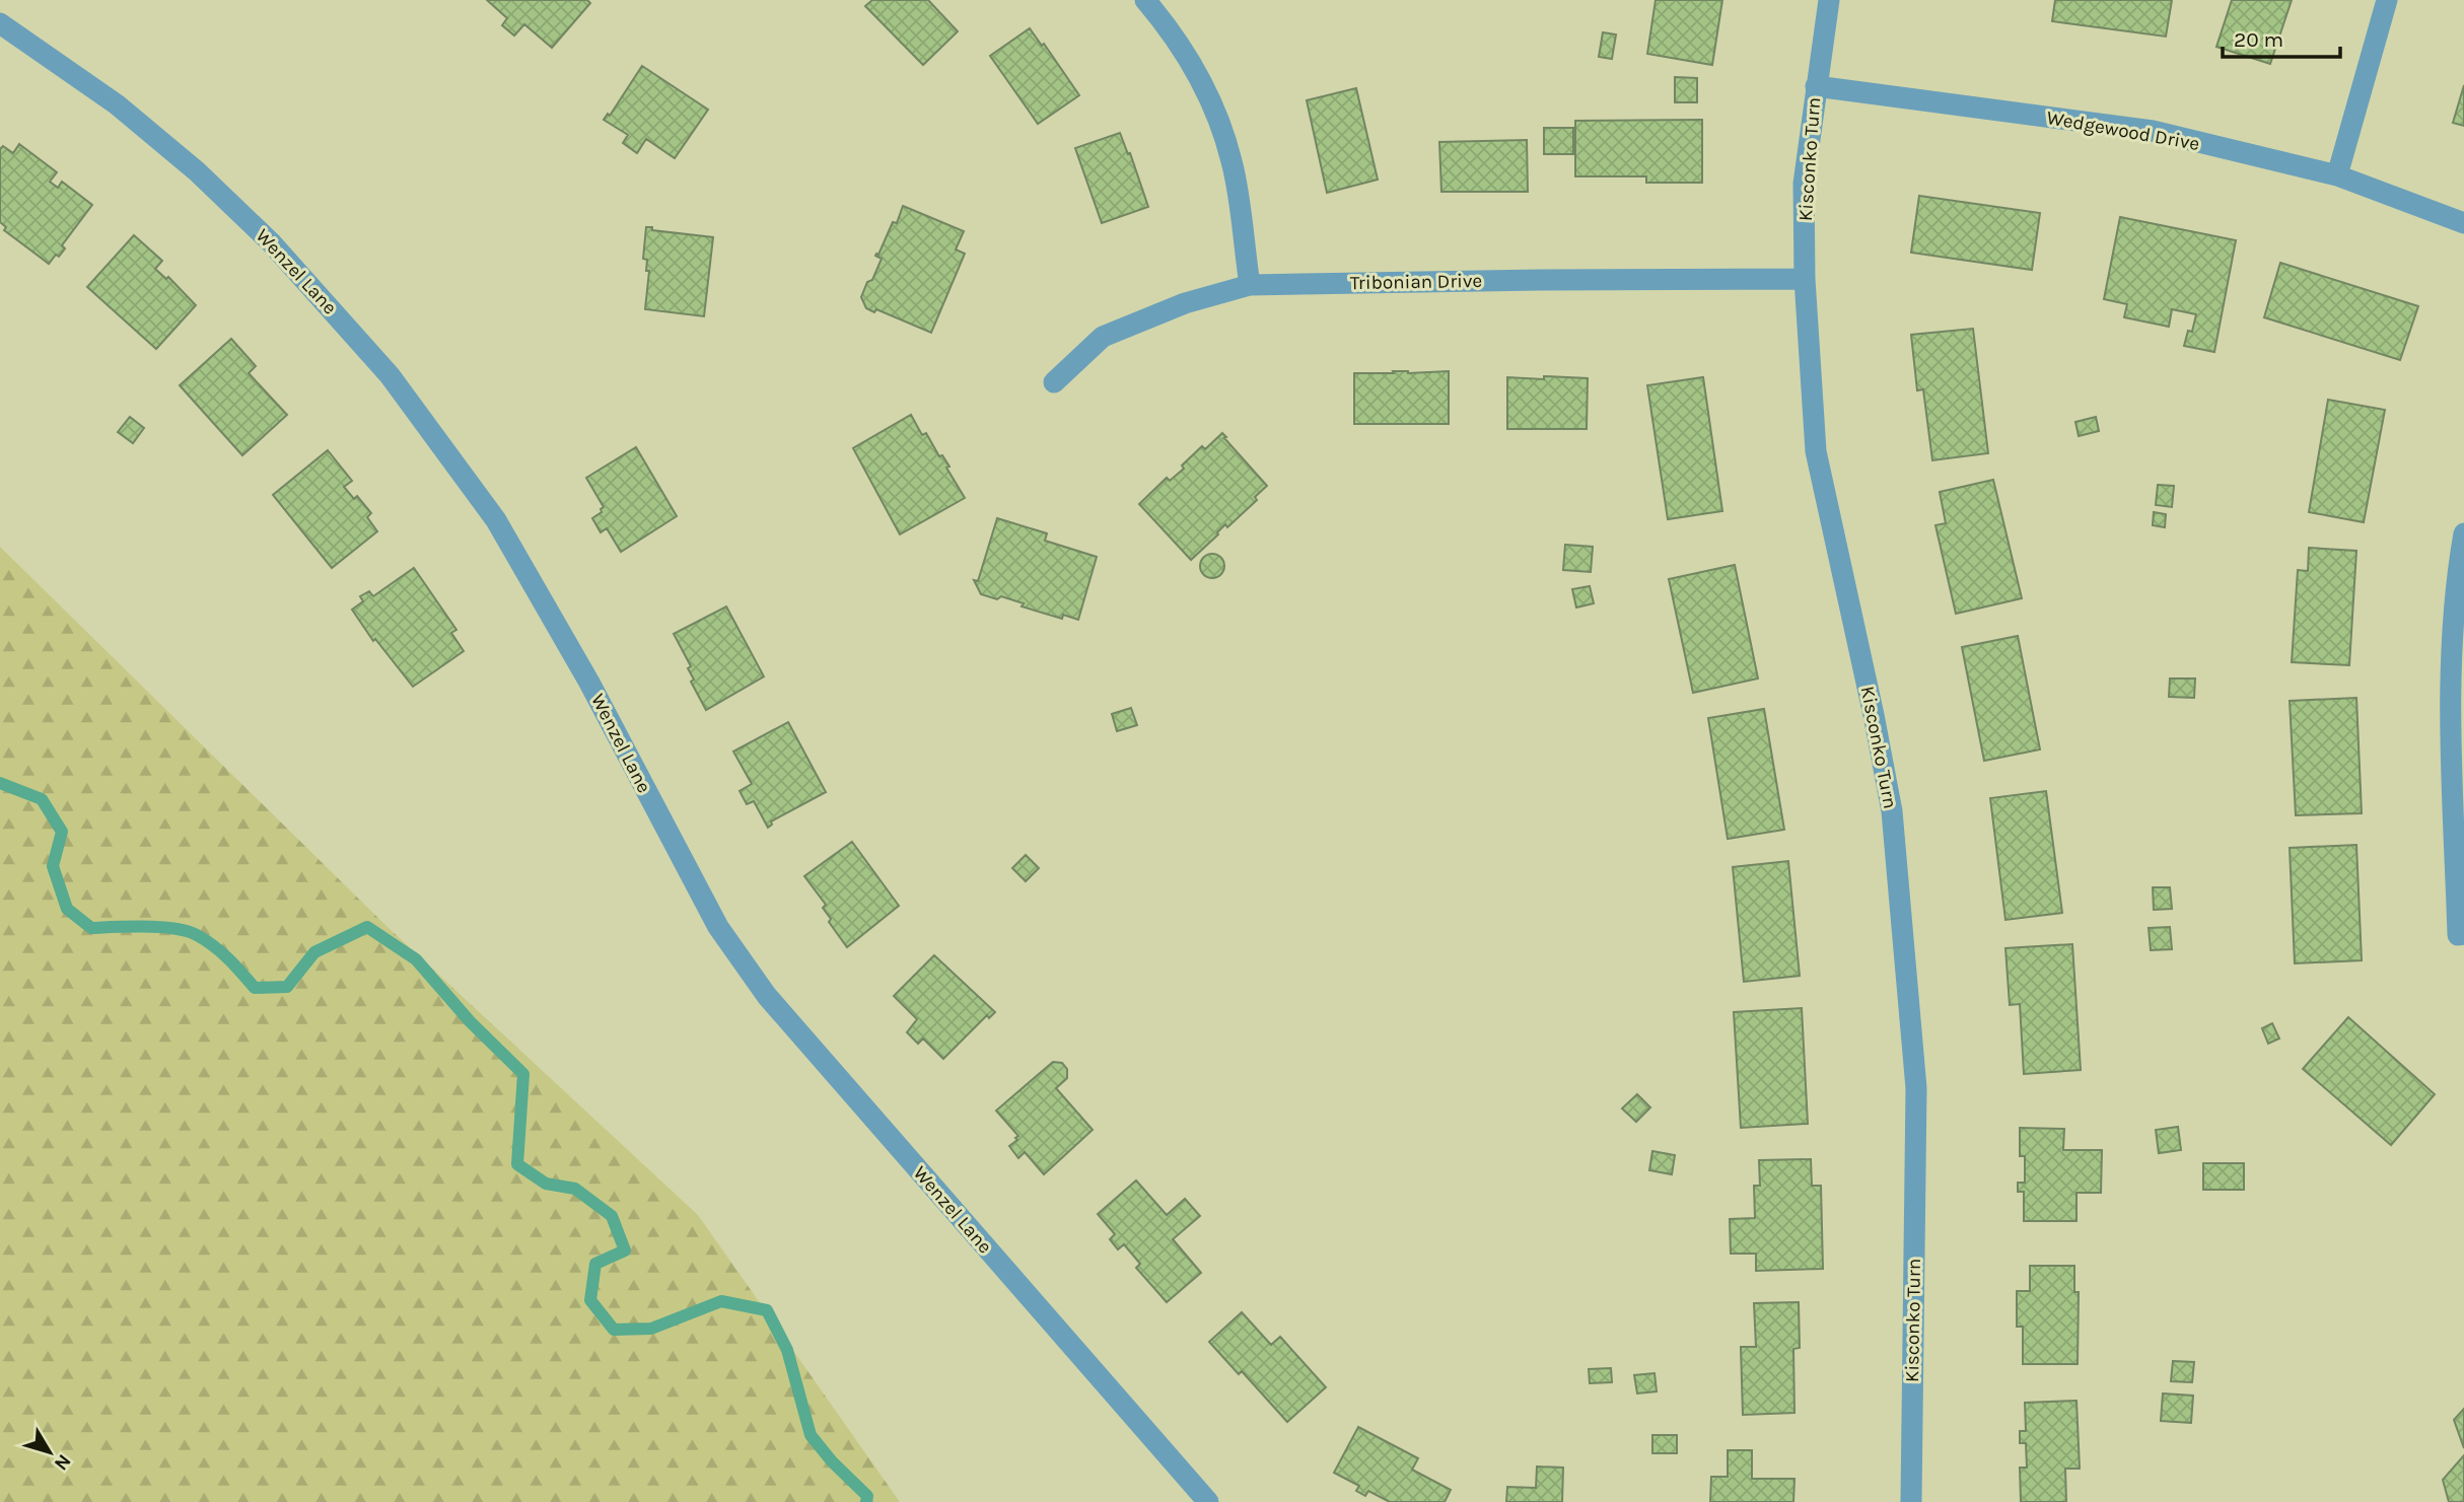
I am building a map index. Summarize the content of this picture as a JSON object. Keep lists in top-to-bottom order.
{
  "streets": {
    "street": [
      "Wedgewood Drive",
      "Kisconko Turn",
      "Wenzel Lane",
      "Tribonian Drive"
    ]
  },
  "crossings": [
    ["Wedgewood Drive", "Kisconko Turn"],
    ["Kisconko Turn", "Tribonian Drive"]
  ],
  "scale_bar": "20 m",
  "north": "bottom right"
}
